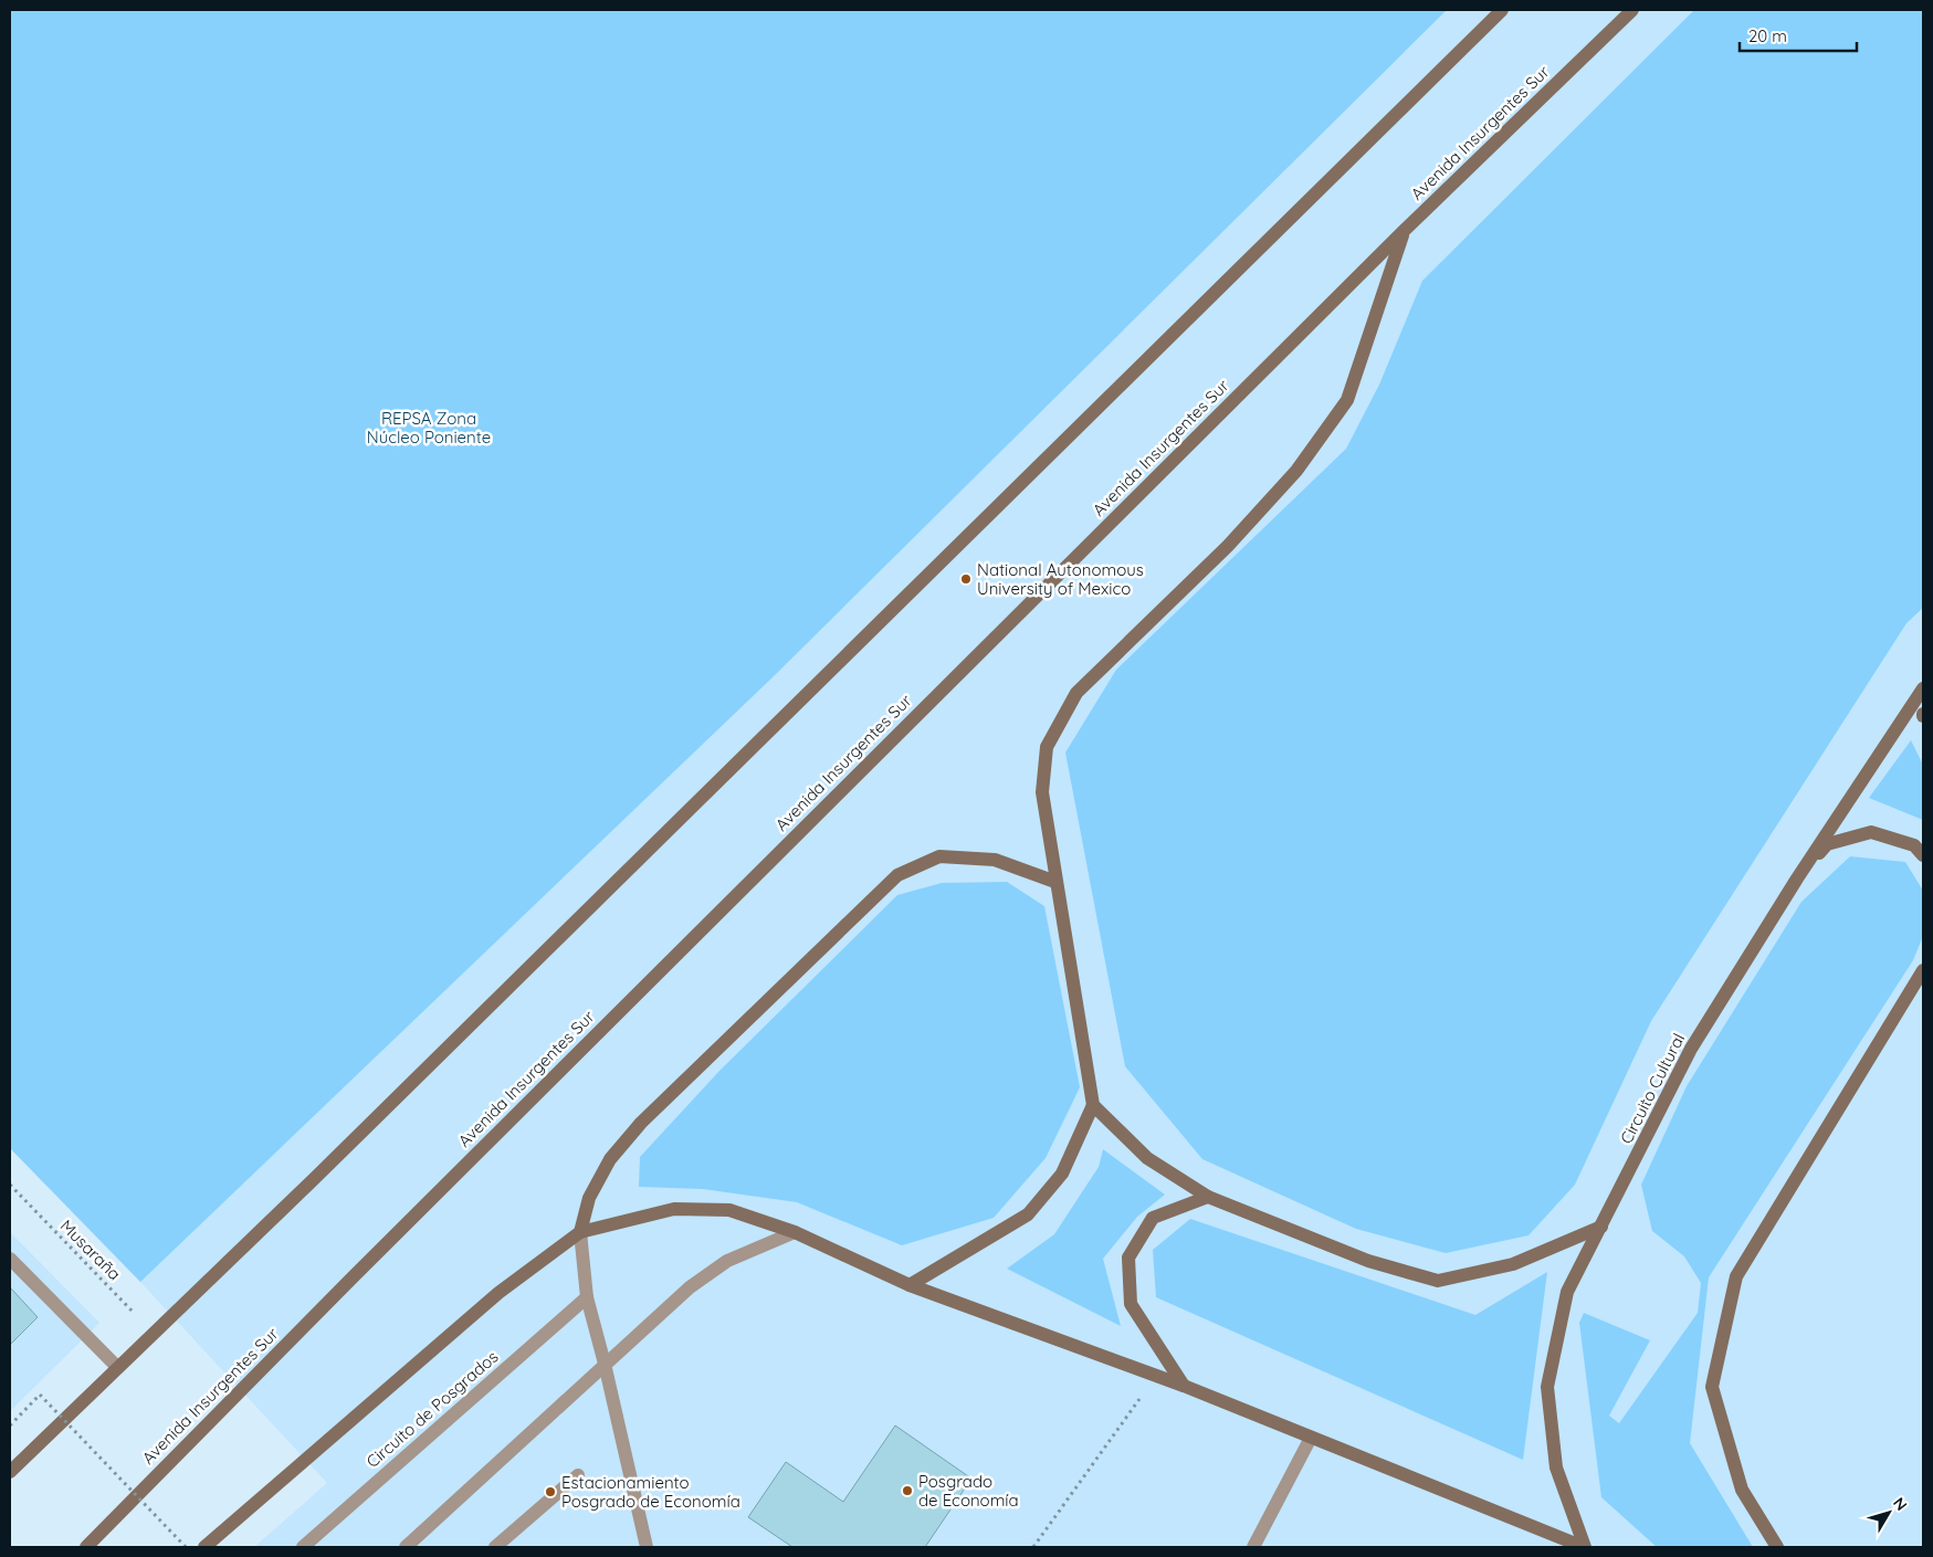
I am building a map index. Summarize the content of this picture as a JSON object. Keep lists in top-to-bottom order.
{
  "streets": {
    "street": ["Avenida Insurgentes Sur", "Circuito Cultural", "Circuito de Posgrados"],
    "path": ["Musaraña"]
  },
  "parks": ["REPSA Zona Núcleo Poniente"],
  "places": ["National Autonomous University of Mexico", "Posgrado de Economía", "Estacionamiento Posgrado de Economía"],
  "scale_bar": "20 m",
  "north": "top right"
}
